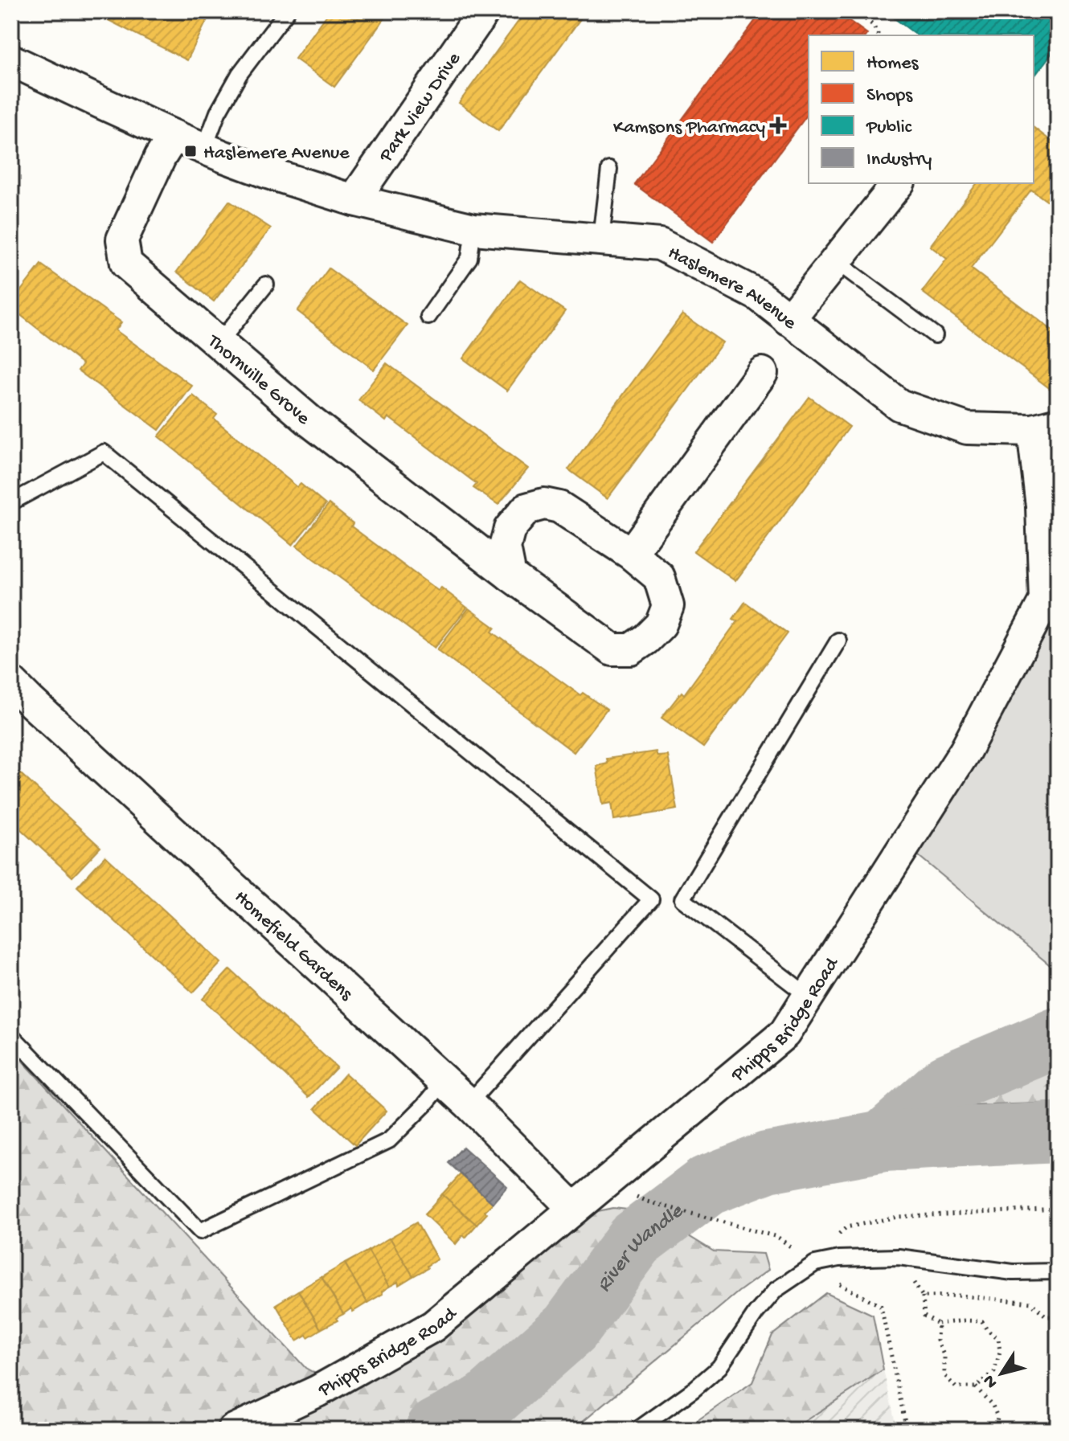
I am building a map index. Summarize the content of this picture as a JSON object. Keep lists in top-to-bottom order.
{
  "streets": {
    "street": [
      "Park View Drive",
      "Haslemere Avenue",
      "Thornville Grove",
      "Homefield Gardens",
      "Phipps Bridge Road"
    ]
  },
  "crossings": [
    ["Park View Drive", "Haslemere Avenue"],
    ["Haslemere Avenue", "Thornville Grove"],
    ["Haslemere Avenue", "Phipps Bridge Road"],
    ["Homefield Gardens", "Phipps Bridge Road"]
  ],
  "water": ["River Wandle"],
  "places": {
    "health": ["Kamsons Pharmacy"],
    "transit": ["Haslemere Avenue"]
  },
  "legend": [
    "Homes",
    "Shops",
    "Public",
    "Industry"
  ],
  "north": "bottom left"
}
